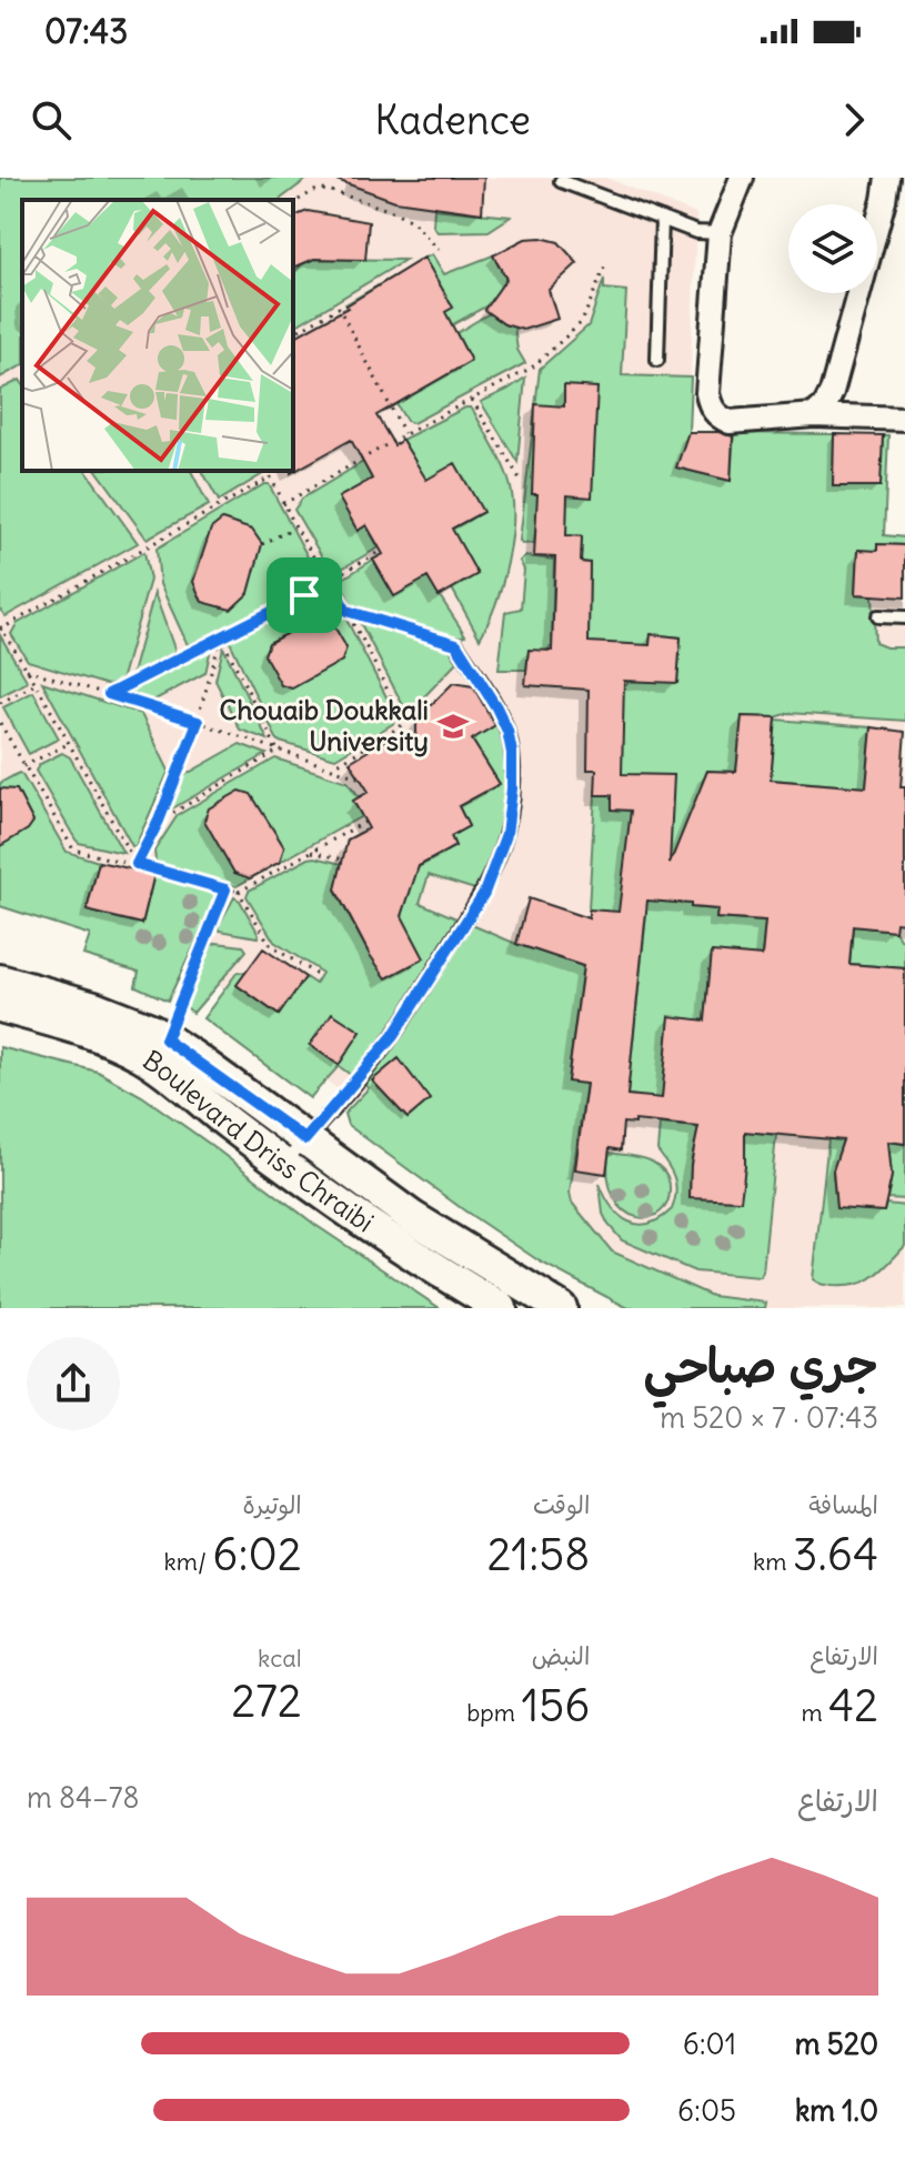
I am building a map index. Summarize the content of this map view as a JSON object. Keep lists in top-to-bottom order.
{
  "streets": {
    "main road": ["Boulevard Driss Chraibi"]
  },
  "places": {
    "school or university": ["Chouaib Doukkali University"]
  },
  "page": {
    "status": "07:43",
    "header": "Kadence",
    "heading": ["جري صباحي", "07:43 · 7 × 520 m"],
    "stats": [
      ["المسافة", "3.64 km"],
      ["الوقت", "21:58"],
      ["الوتيرة", "6:02 /km"],
      ["الارتفاع", "42 m"],
      ["النبض", "156 bpm"],
      ["kcal", "272"]
    ],
    "chart": ["الارتفاع", "78–84 m"],
    "list": [
      {
        "name": "520 m",
        "note": "6:01"
      },
      {
        "name": "1.0 km",
        "note": "6:05"
      }
    ]
  }
}
